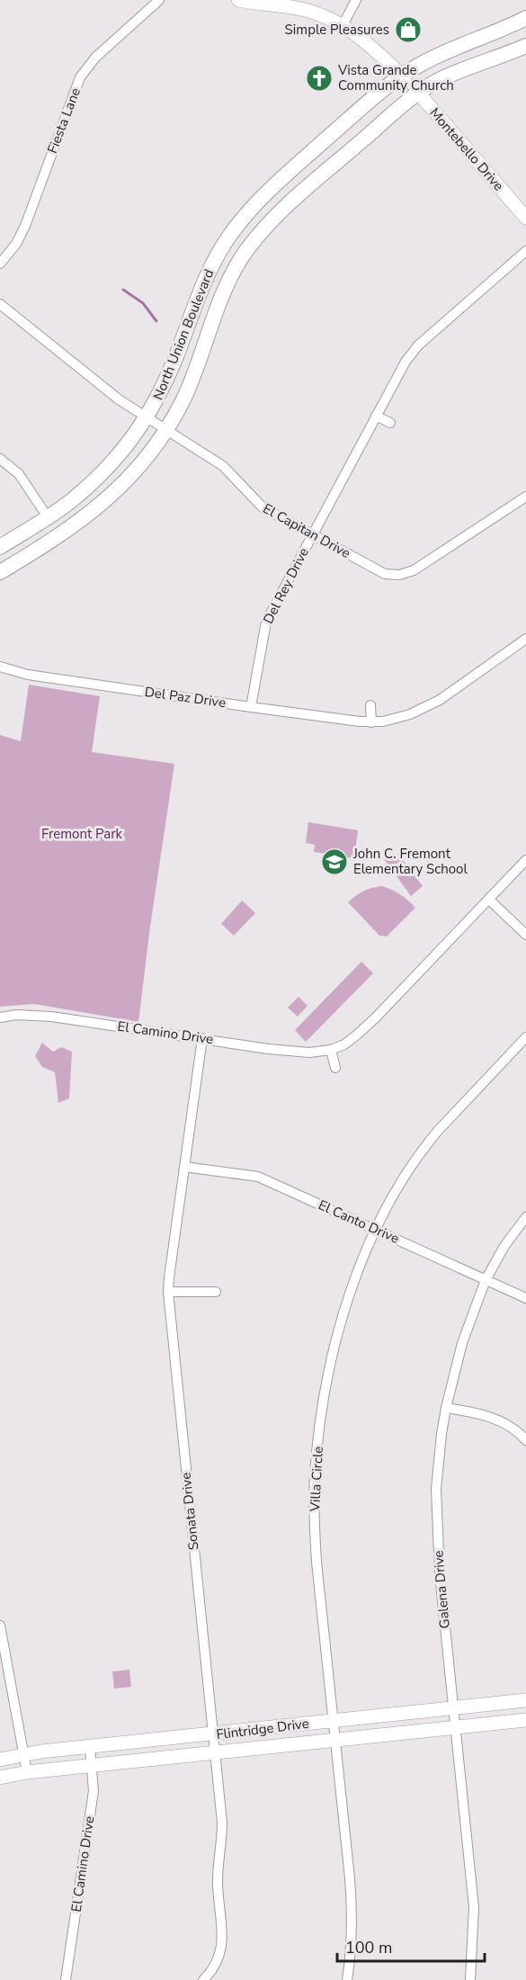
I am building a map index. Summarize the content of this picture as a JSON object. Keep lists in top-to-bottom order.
{
  "streets": {
    "main road": ["North Union Boulevard"],
    "street": [
      "Fiesta Lane",
      "Montebello Drive",
      "El Capitan Drive",
      "Del Rey Drive",
      "Del Paz Drive",
      "El Camino Drive",
      "El Canto Drive",
      "Villa Circle",
      "Sonata Drive",
      "Galena Drive",
      "Flintridge Drive"
    ]
  },
  "crossings": [
    ["Montebello Drive", "North Union Boulevard"],
    ["North Union Boulevard", "El Capitan Drive"],
    ["El Capitan Drive", "Del Rey Drive"],
    ["Del Rey Drive", "Del Paz Drive"],
    ["El Camino Drive", "Sonata Drive"],
    ["El Camino Drive", "Flintridge Drive"],
    ["El Canto Drive", "Villa Circle"],
    ["El Canto Drive", "Sonata Drive"],
    ["El Canto Drive", "Galena Drive"],
    ["Villa Circle", "Flintridge Drive"],
    ["Sonata Drive", "Flintridge Drive"],
    ["Galena Drive", "Flintridge Drive"]
  ],
  "parks": ["Fremont Park"],
  "places": {
    "shop": ["Simple Pleasures"],
    "church": ["Vista Grande Community Church"],
    "school or university": ["John C. Fremont Elementary School"]
  },
  "scale_bar": "100 m"
}
